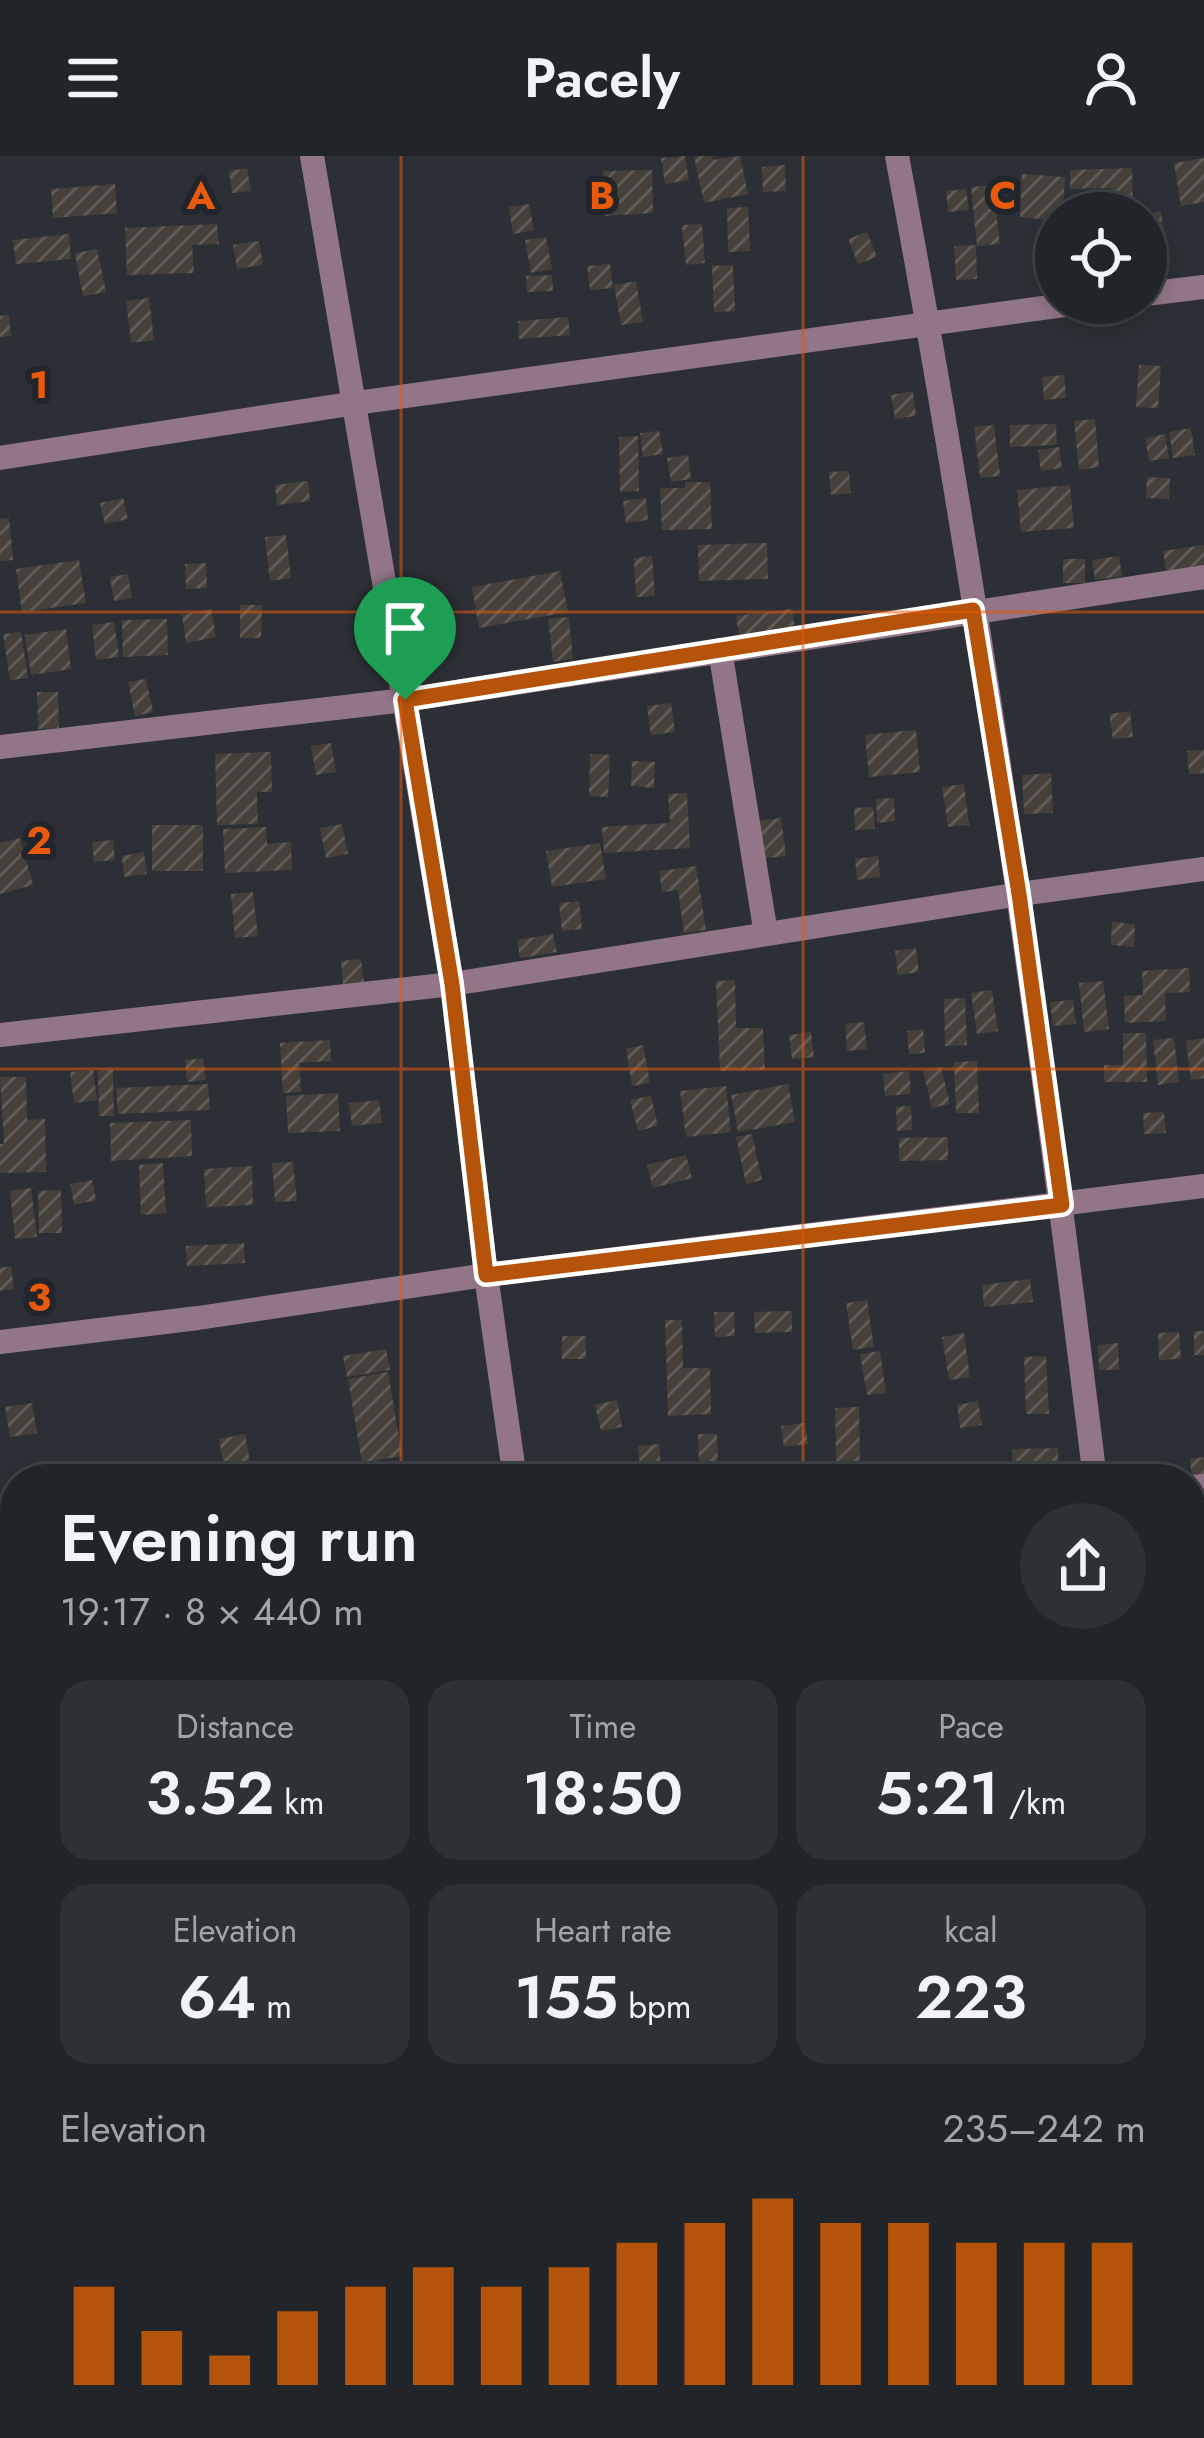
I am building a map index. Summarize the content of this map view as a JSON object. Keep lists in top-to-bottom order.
{
  "page": {
    "header": "Pacely",
    "heading": ["Evening run", "19:17 · 8 × 440 m"],
    "stats": [
      ["Distance", "3.52 km"],
      ["Time", "18:50"],
      ["Pace", "5:21 /km"],
      ["Elevation", "64 m"],
      ["Heart rate", "155 bpm"],
      ["kcal", "223"]
    ],
    "chart": ["Elevation", "235–242 m"]
  },
  "grid": {
    "columns": ["A", "B", "C"],
    "rows": ["1", "2", "3"]
  }
}
